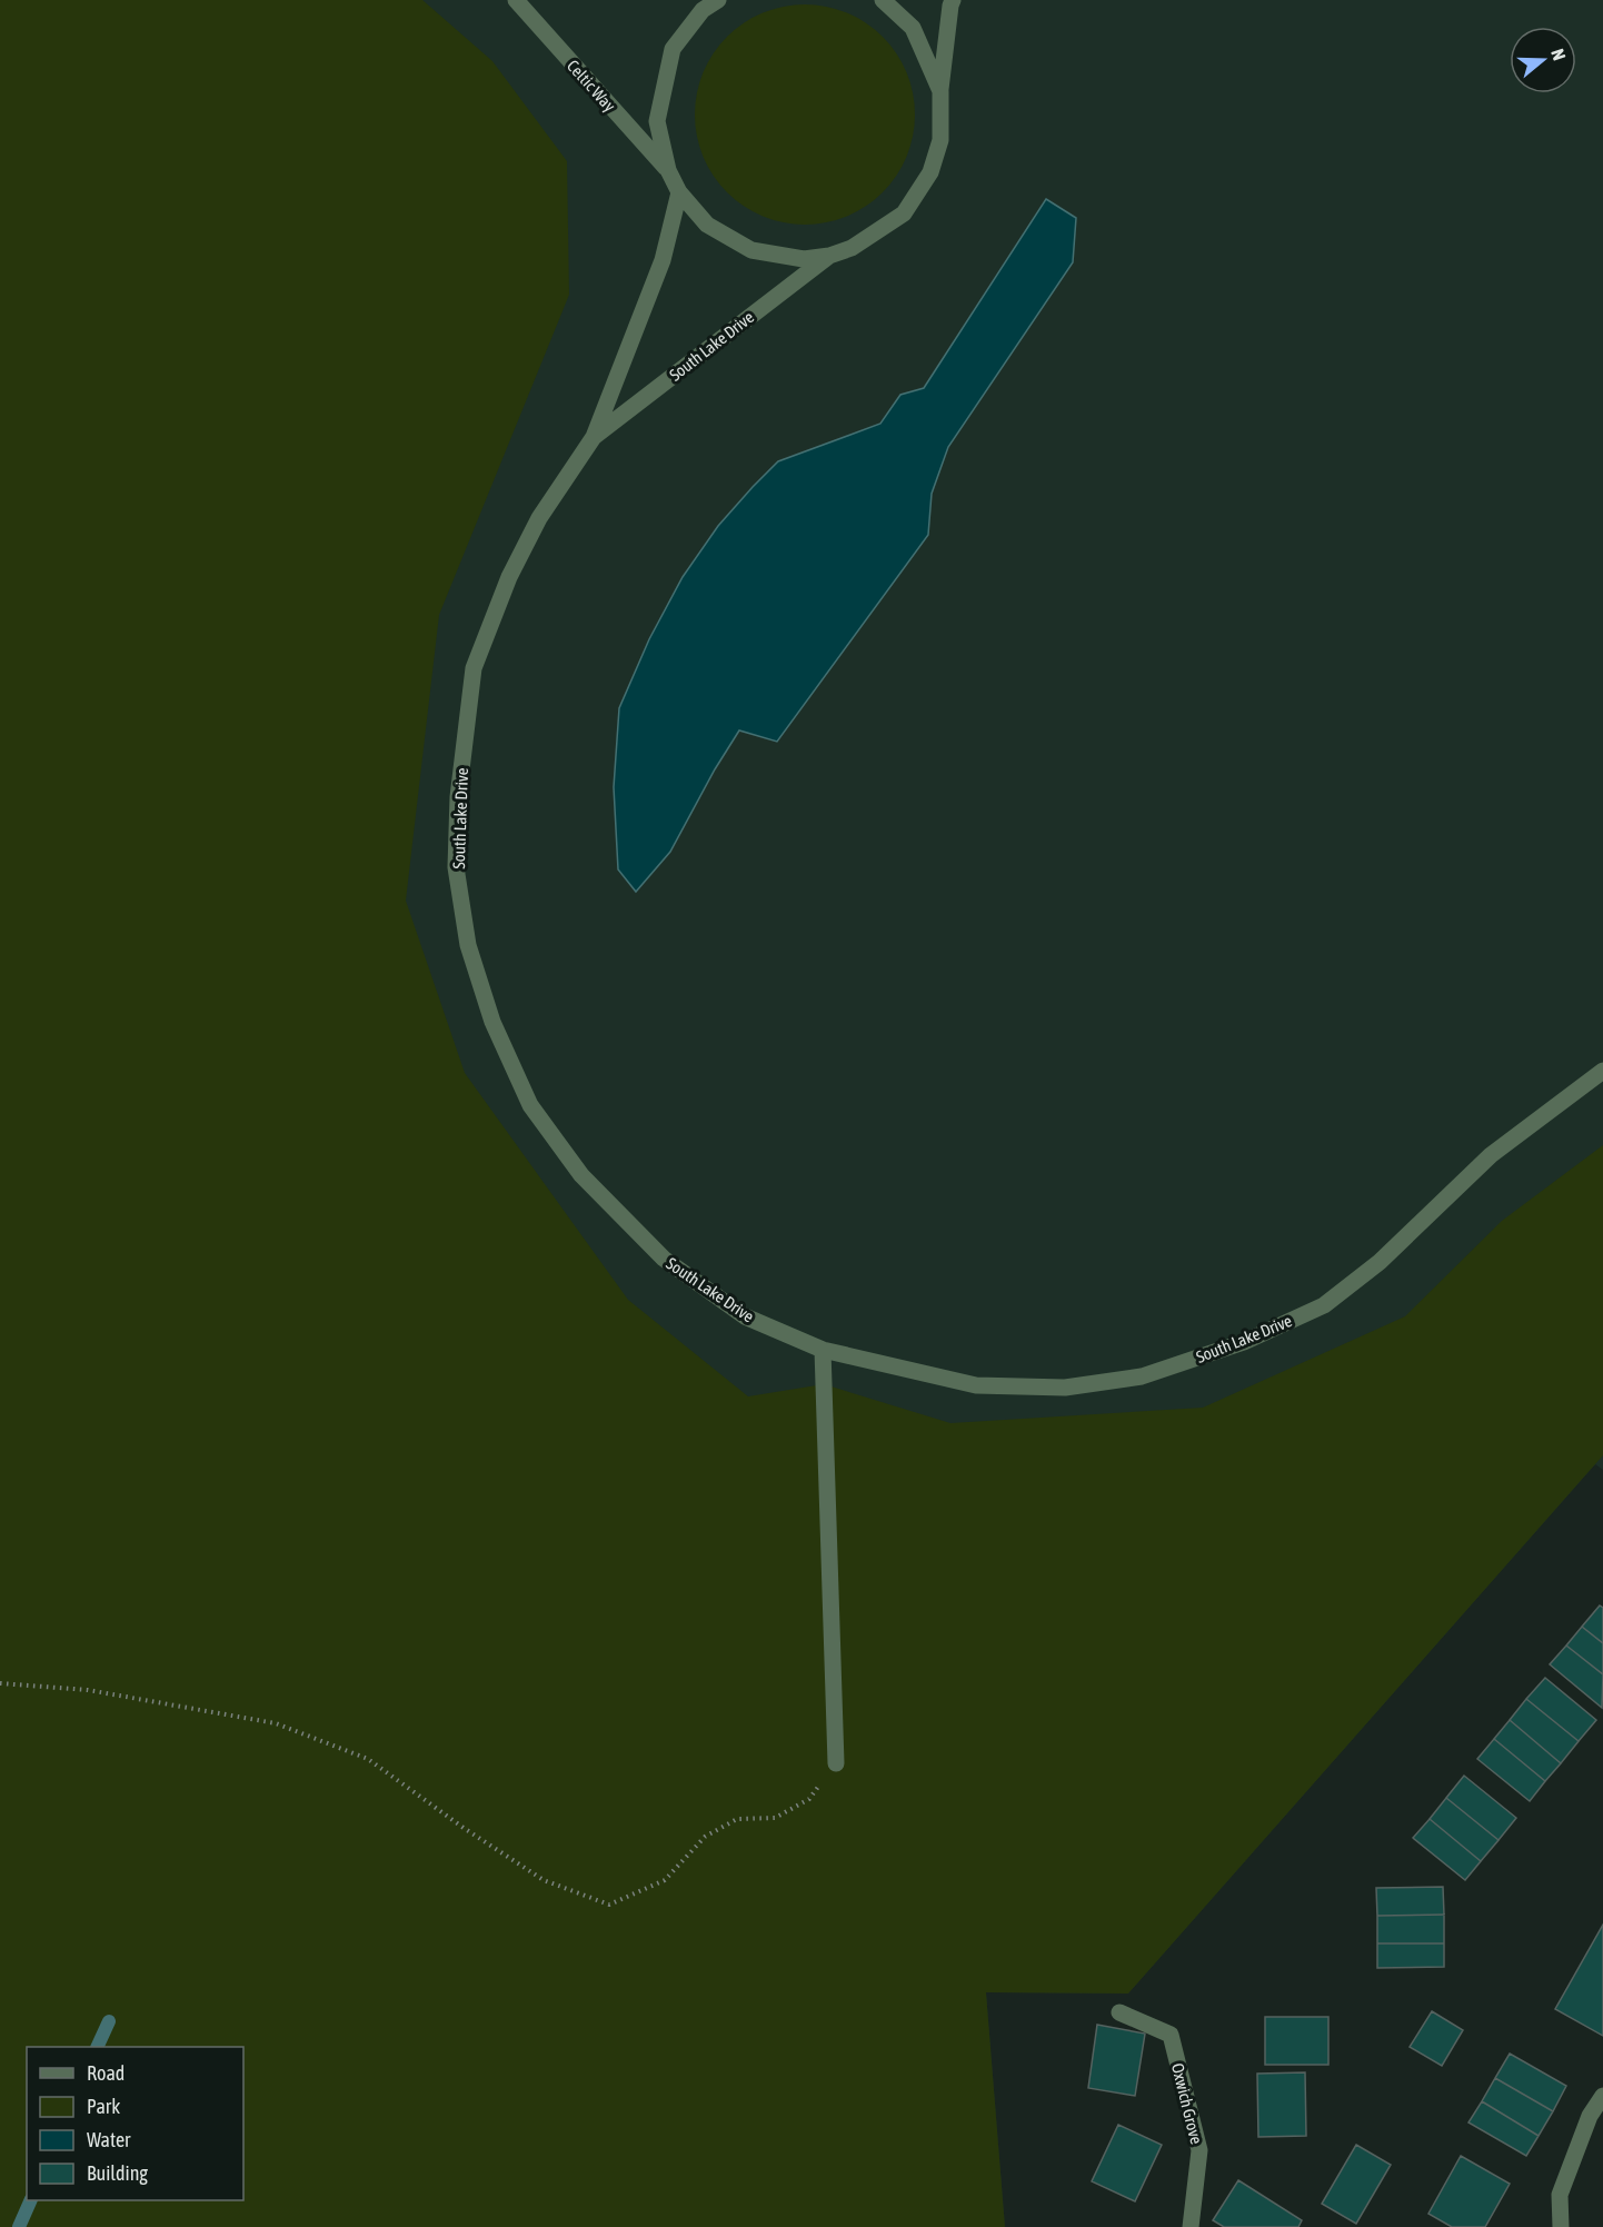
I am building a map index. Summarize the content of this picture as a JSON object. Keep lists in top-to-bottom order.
{
  "streets": {
    "street": ["Celtic Way", "South Lake Drive", "Oxwich Grove"]
  },
  "crossings": [
    ["Celtic Way", "South Lake Drive"]
  ],
  "legend": [
    "Road",
    "Park",
    "Water",
    "Building"
  ],
  "north": "right"
}
